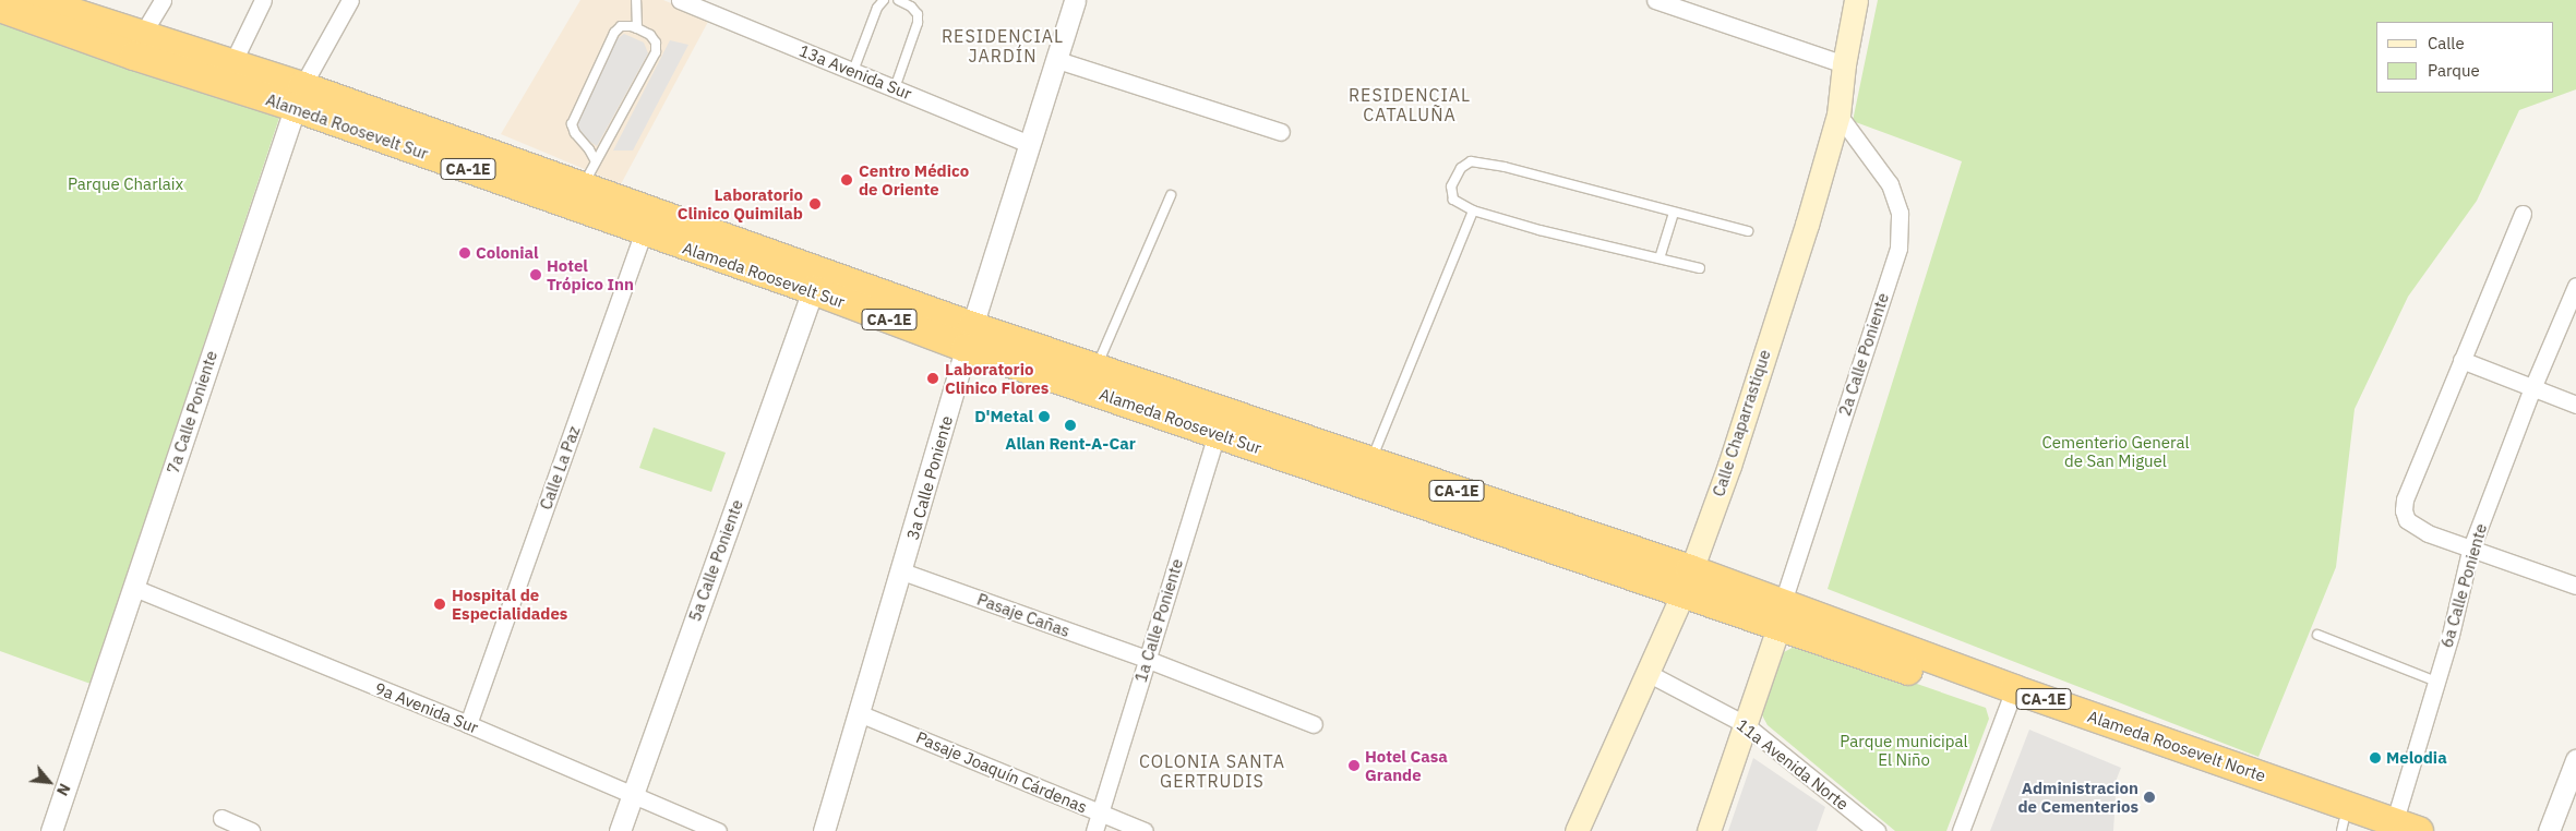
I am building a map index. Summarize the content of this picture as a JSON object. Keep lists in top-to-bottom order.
{
  "streets": {
    "highway": ["Alameda Roosevelt Sur", "CA-1E", "Alameda Roosevelt Norte"],
    "main road": ["2a Calle Poniente", "Calle Chaparrastique"],
    "street": [
      "13a Avenida Sur",
      "7a Calle Poniente",
      "Calle La Paz",
      "3a Calle Poniente",
      "5a Calle Poniente",
      "6a Calle Poniente",
      "Pasaje Cañas",
      "1a Calle Poniente",
      "9a Avenida Sur",
      "11a Avenida Norte",
      "Pasaje Joaquín Cárdenas"
    ]
  },
  "crossings": [
    ["13a Avenida Sur", "3a Calle Poniente"],
    ["Alameda Roosevelt Sur", "7a Calle Poniente"],
    ["Alameda Roosevelt Sur", "Calle Chaparrastique"],
    ["Alameda Roosevelt Sur", "Calle La Paz"],
    ["Alameda Roosevelt Sur", "3a Calle Poniente"],
    ["Alameda Roosevelt Sur", "5a Calle Poniente"],
    ["Alameda Roosevelt Sur", "1a Calle Poniente"],
    ["Alameda Roosevelt Sur", "Alameda Roosevelt Norte"],
    ["2a Calle Poniente", "Calle Chaparrastique"],
    ["2a Calle Poniente", "Alameda Roosevelt Norte"],
    ["2a Calle Poniente", "11a Avenida Norte"],
    ["7a Calle Poniente", "9a Avenida Sur"],
    ["Calle Chaparrastique", "Alameda Roosevelt Norte"],
    ["Calle Chaparrastique", "11a Avenida Norte"],
    ["Calle La Paz", "9a Avenida Sur"],
    ["3a Calle Poniente", "Pasaje Cañas"],
    ["3a Calle Poniente", "Pasaje Joaquín Cárdenas"],
    ["5a Calle Poniente", "9a Avenida Sur"],
    ["6a Calle Poniente", "Alameda Roosevelt Norte"],
    ["Pasaje Cañas", "1a Calle Poniente"],
    ["1a Calle Poniente", "Pasaje Joaquín Cárdenas"]
  ],
  "districts": ["RESIDENCIAL JARDÍN", "RESIDENCIAL CATALUÑA", "COLONIA SANTA GERTRUDIS"],
  "parks": ["Parque Charlaix", "Cementerio General de San Miguel", "Parque municipal El Niño"],
  "places": [
    "Centro Médico de Oriente",
    "Laboratorio Clinico Quimilab",
    "Colonial",
    "Hotel Trópico Inn",
    "Laboratorio Clinico Flores",
    "D'Metal",
    "Allan Rent-A-Car",
    "Hospital de Especialidades",
    "Melodia",
    "Hotel Casa Grande",
    "Administracion de Cementerios"
  ],
  "legend": ["Calle", "Parque"],
  "north": "bottom right"
}
